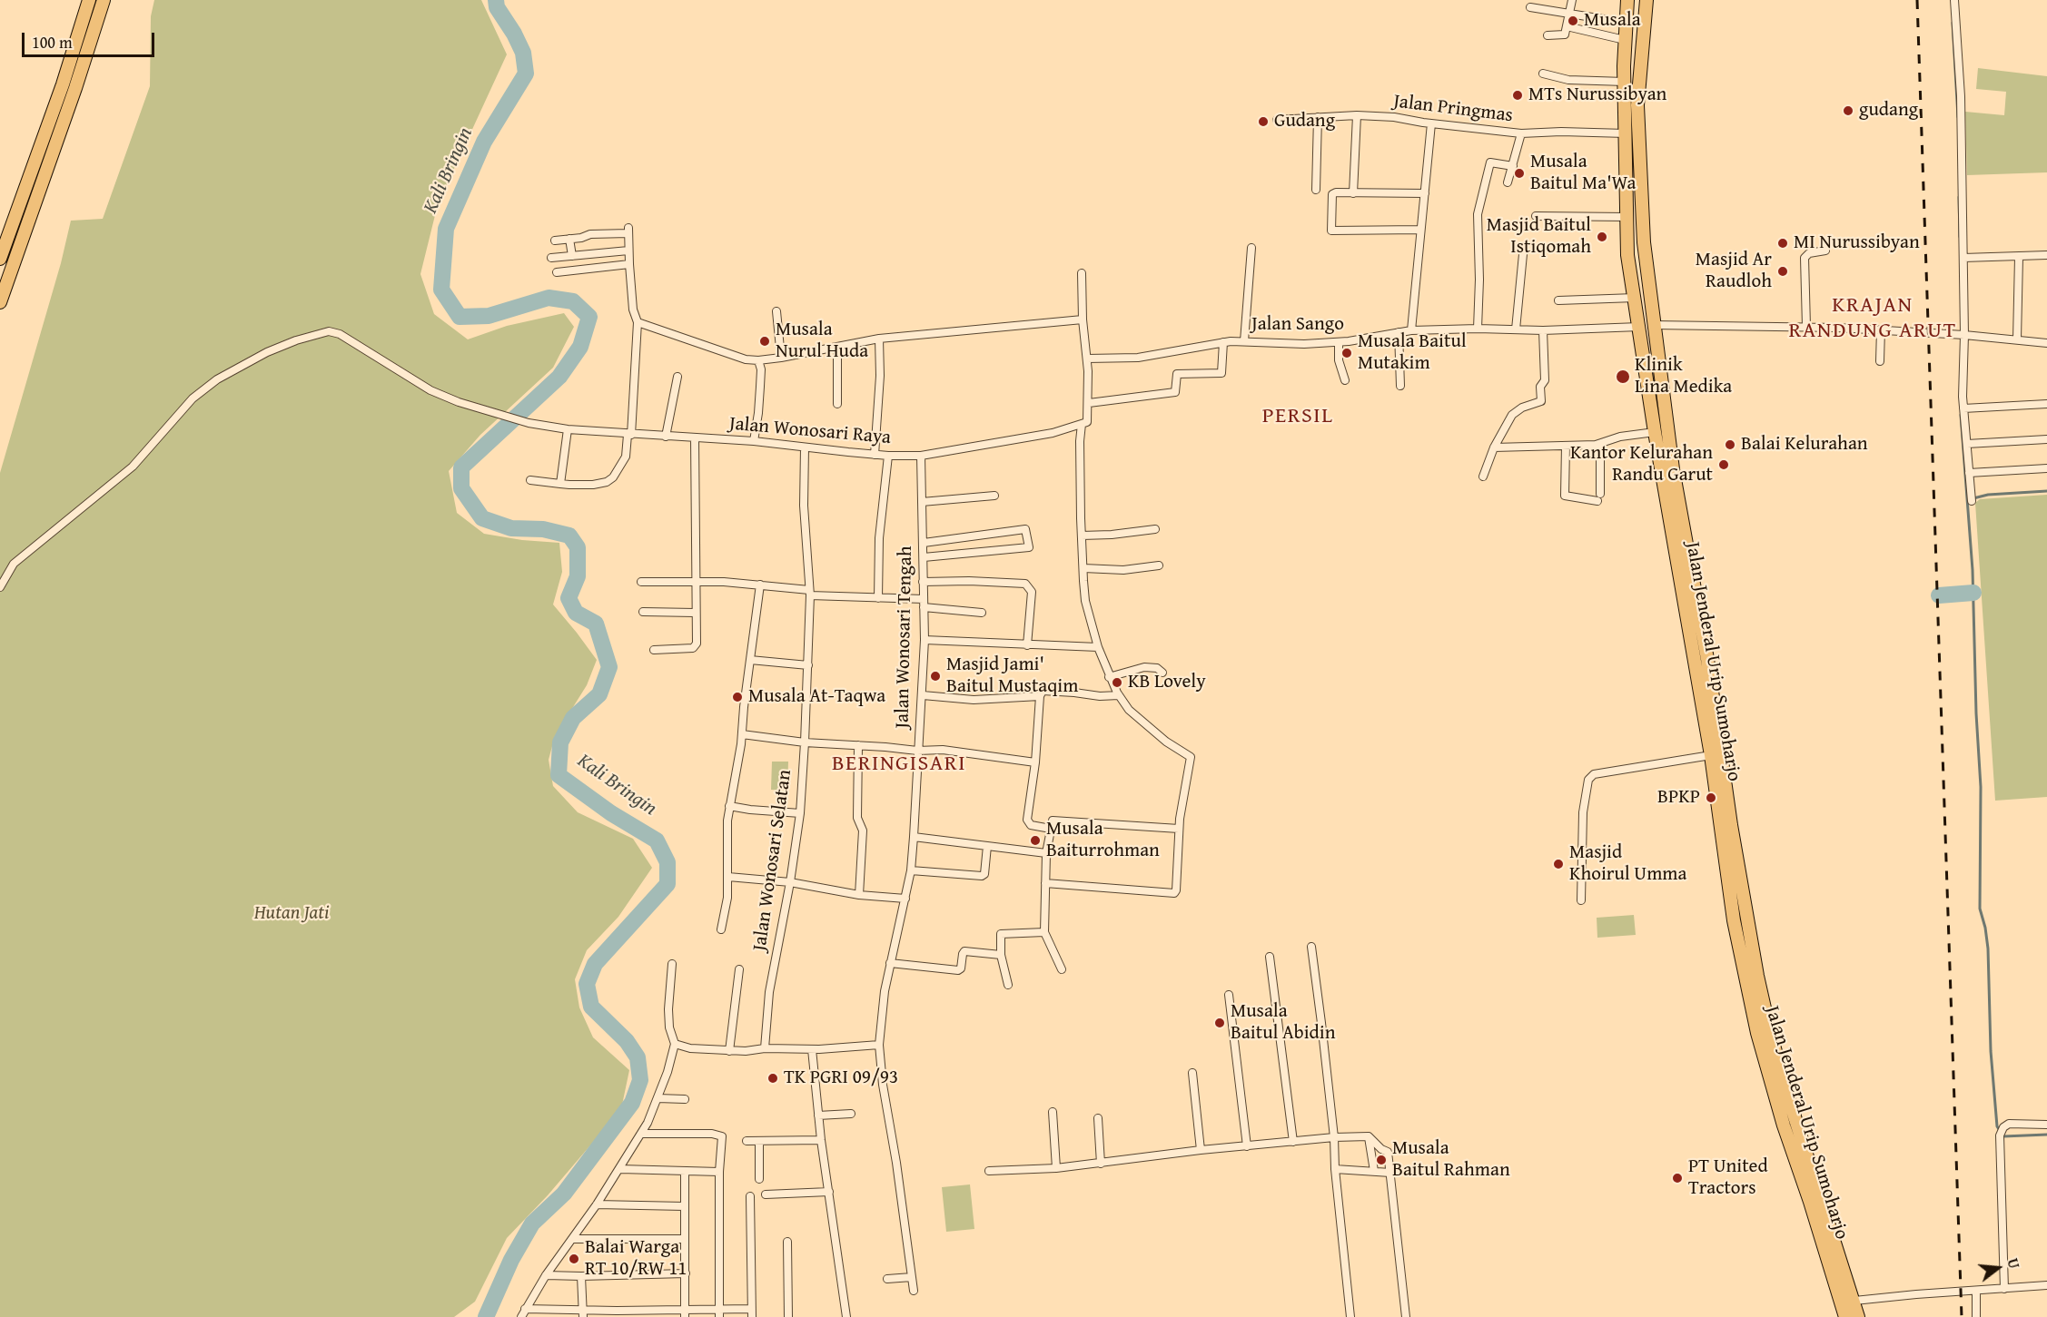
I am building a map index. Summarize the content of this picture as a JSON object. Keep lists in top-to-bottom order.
{
  "streets": {
    "highway": ["Jalan Jenderal Urip Sumoharjo"],
    "street": [
      "Jalan Pringmas",
      "Jalan Sango",
      "Jalan Wonosari Raya",
      "Jalan Wonosari Tengah",
      "Jalan Wonosari Selatan"
    ]
  },
  "crossings": [
    ["Jalan Pringmas", "Jalan Jenderal Urip Sumoharjo"],
    ["Jalan Sango", "Jalan Jenderal Urip Sumoharjo"],
    ["Jalan Wonosari Raya", "Jalan Wonosari Tengah"],
    ["Jalan Wonosari Raya", "Jalan Wonosari Selatan"]
  ],
  "districts": ["KRAJAN RANDUNG ARUT", "PERSIL", "BERINGISARI"],
  "water": ["Kali Bringin"],
  "parks": ["Hutan Jati"],
  "places": [
    "Musala",
    "MTs Nurussibyan",
    "gudang",
    "Gudang",
    "Musala Baitul Ma'Wa",
    "Masjid Baitul Istiqomah",
    "MI Nurussibyan",
    "Masjid Ar Raudloh",
    "Musala Nurul Huda",
    "Musala Baitul Mutakim",
    "Klinik Lina Medika",
    "Balai Kelurahan",
    "Kantor Kelurahan Randu Garut",
    "Masjid Jami' Baitul Mustaqim",
    "KB Lovely",
    "Musala At-Taqwa",
    "BPKP",
    "Musala Baiturrohman",
    "Masjid Khoirul Umma",
    "Musala Baitul Abidin",
    "TK PGRI 09/93",
    "Musala Baitul Rahman",
    "PT United Tractors",
    "Balai Warga RT 10/RW 11"
  ],
  "scale_bar": "100 m",
  "north": "right"
}
